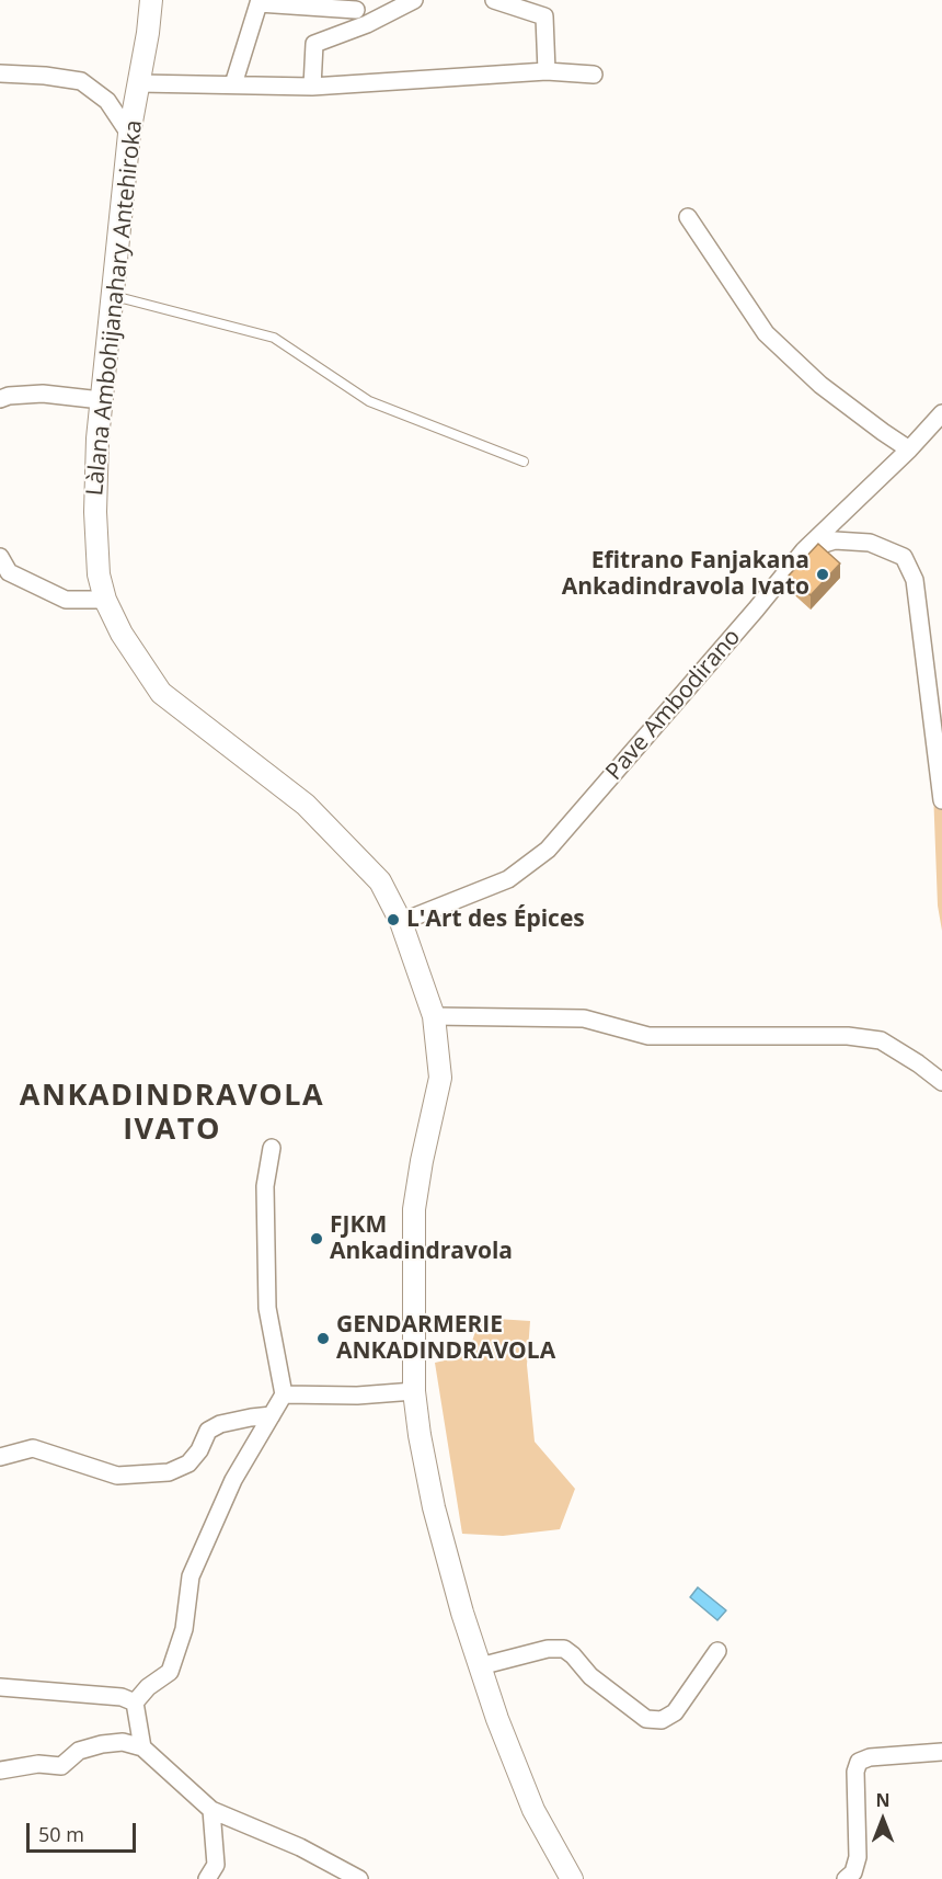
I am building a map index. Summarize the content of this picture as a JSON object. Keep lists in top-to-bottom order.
{
  "streets": {
    "street": ["Làlana Ambohijanahary Antehiroka", "Pave Ambodirano"]
  },
  "crossings": [
    ["Làlana Ambohijanahary Antehiroka", "Pave Ambodirano"]
  ],
  "districts": ["ANKADINDRAVOLA IVATO"],
  "places": [
    "Efitrano Fanjakana Ankadindravola Ivato",
    "L'Art des Épices",
    "FJKM Ankadindravola",
    "GENDARMERIE ANKADINDRAVOLA"
  ],
  "scale_bar": "50 m",
  "north": "top"
}
